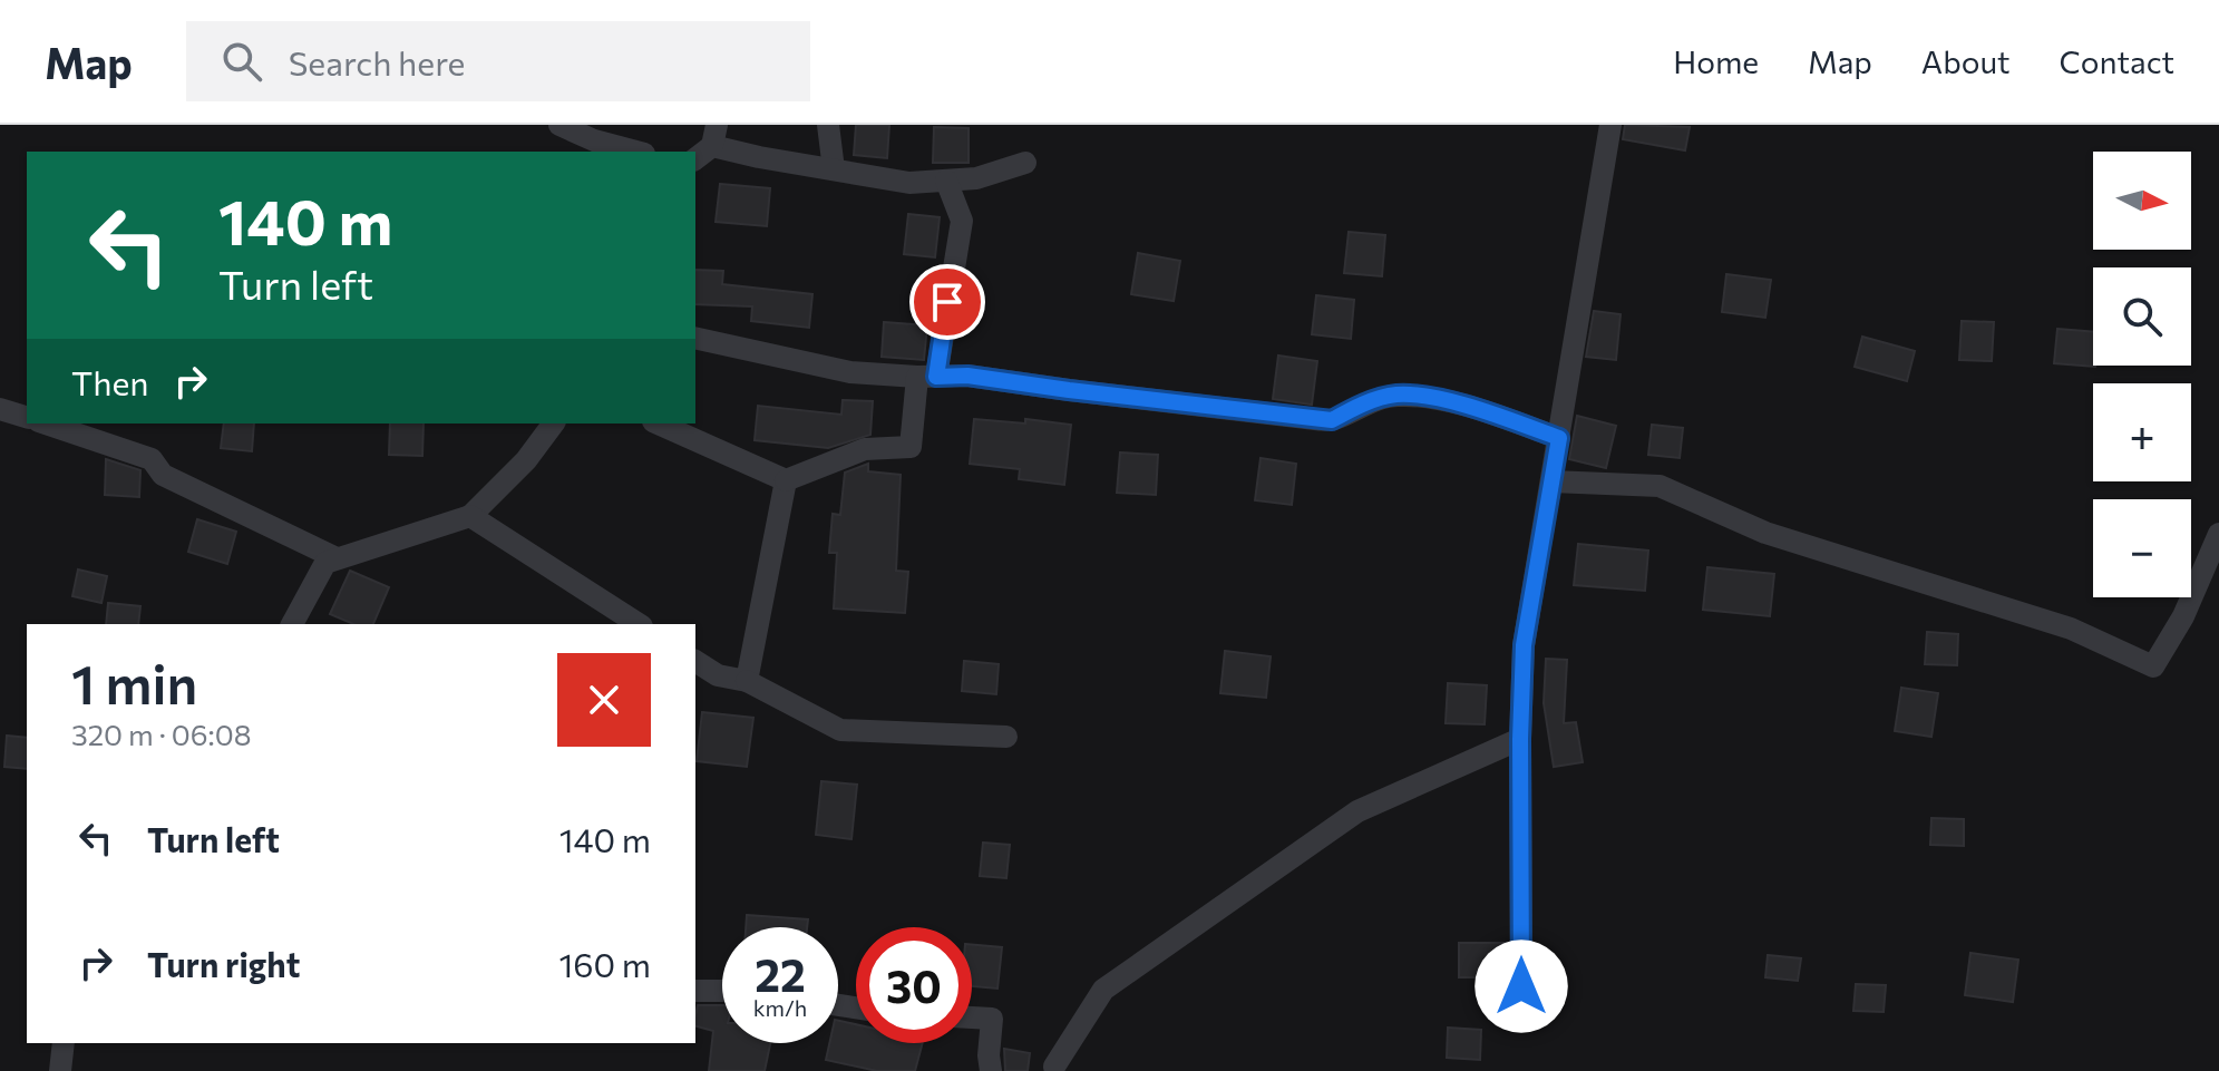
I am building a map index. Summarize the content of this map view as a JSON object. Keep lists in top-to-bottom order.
{
  "north": "right",
  "page": {
    "header": "Map",
    "search": "Search here",
    "nav": [
      "Home",
      "Map",
      "About",
      "Contact"
    ],
    "map_buttons": ["+", "−"],
    "turn": ["140 m", "Turn left"],
    "then": "Then",
    "heading": ["1 min", "320 m · 06:08"],
    "list": [
      {
        "name": "Turn left",
        "value": "140 m"
      },
      {
        "name": "Turn right",
        "value": "160 m"
      }
    ],
    "speed": "22 km/h",
    "limit": "30"
  }
}
